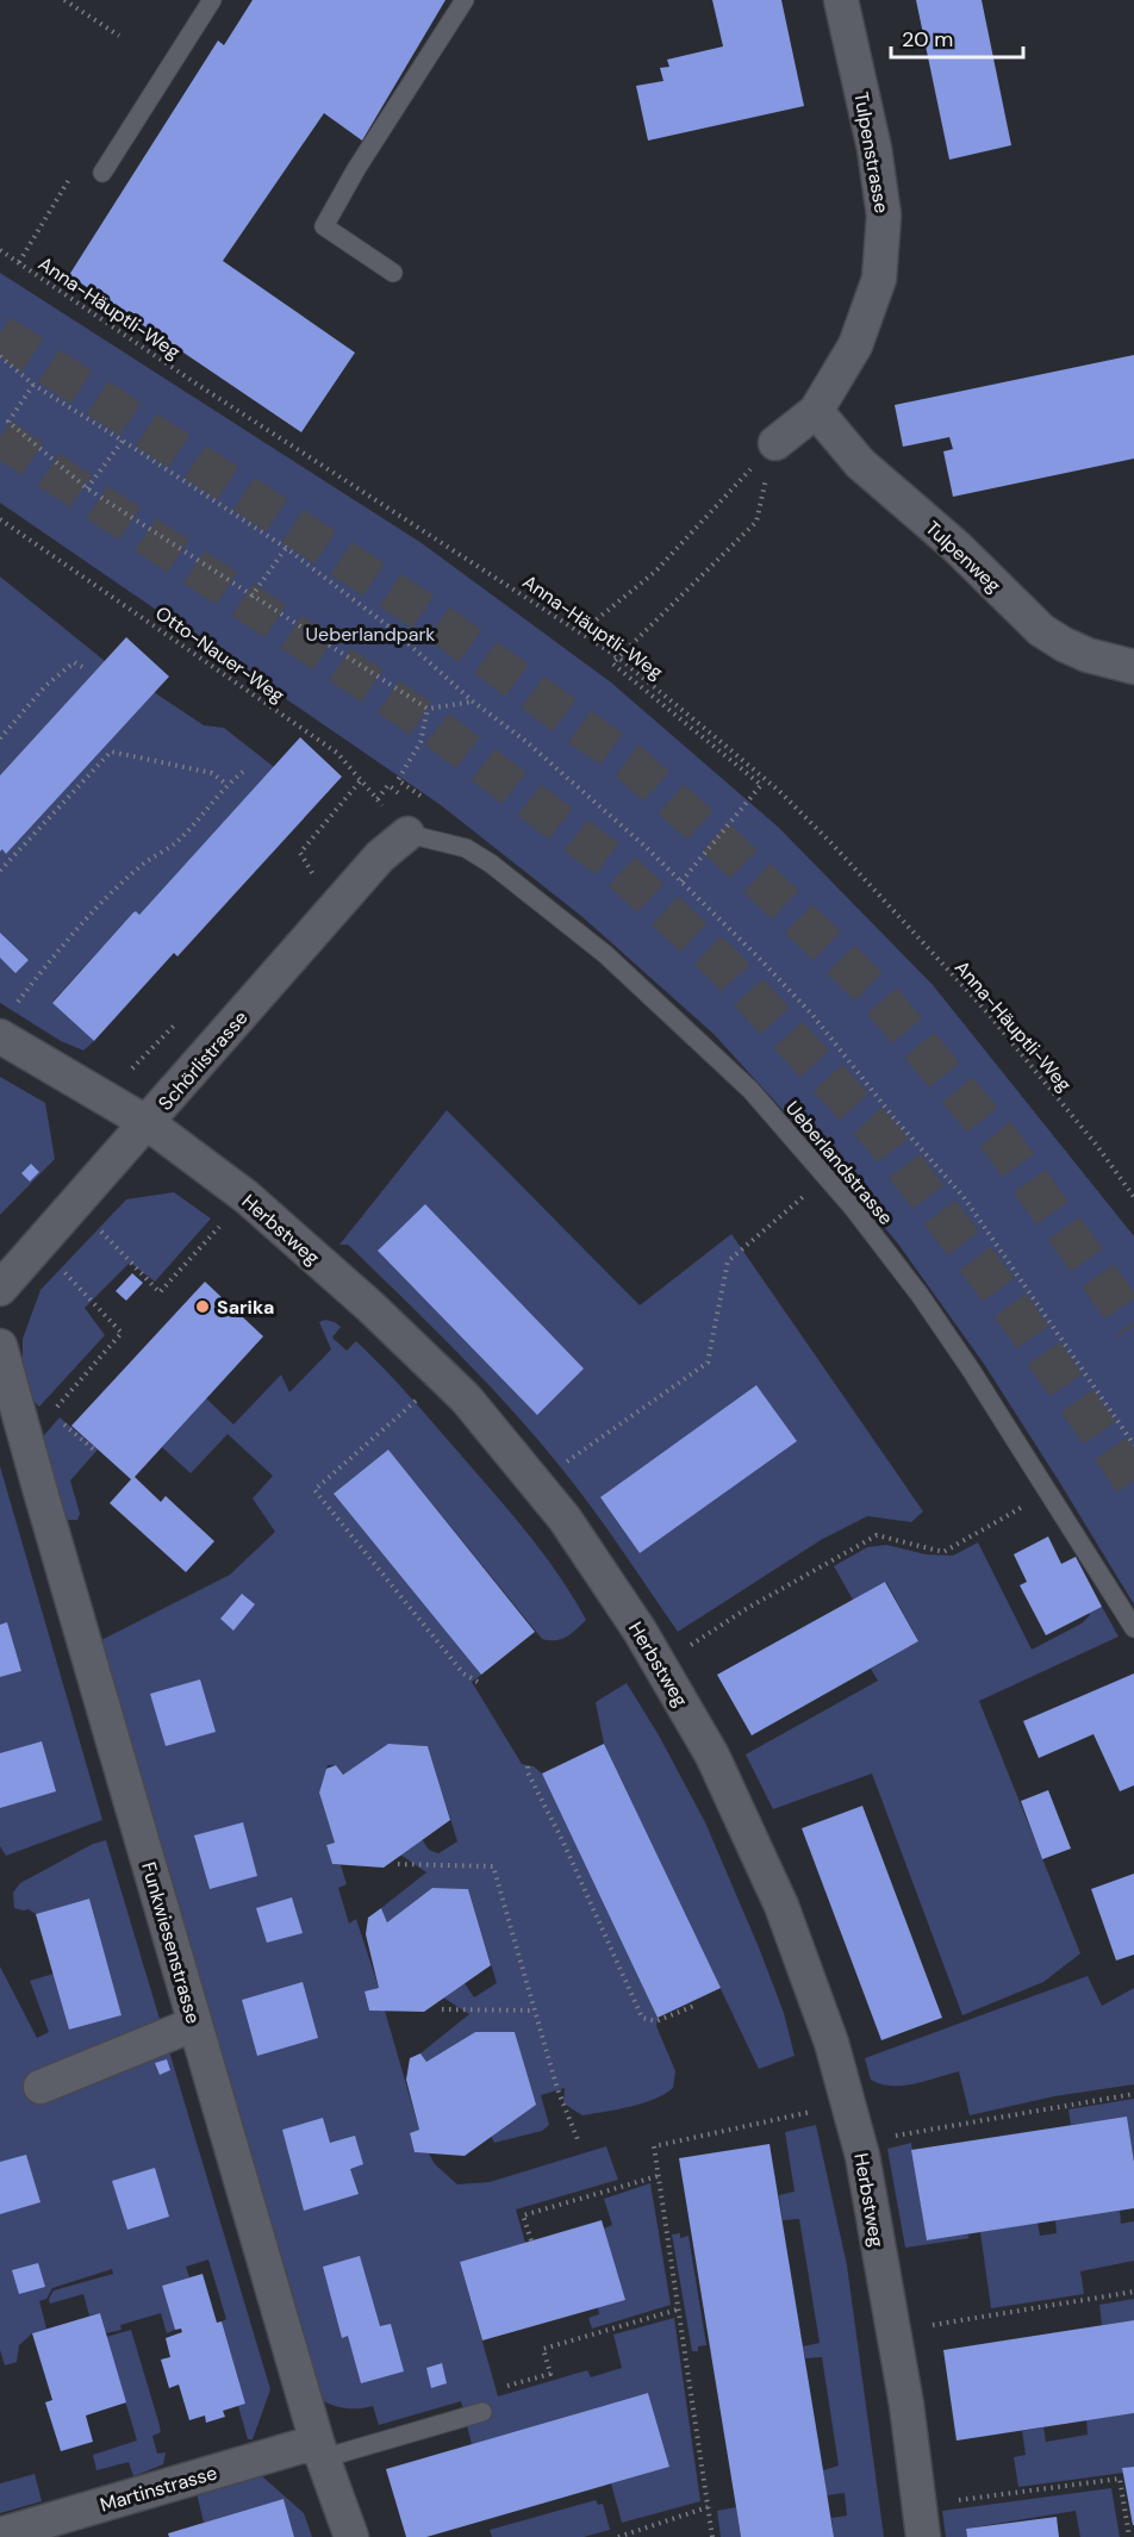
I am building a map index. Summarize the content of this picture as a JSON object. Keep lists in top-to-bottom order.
{
  "streets": {
    "street": [
      "Tulpenstrasse",
      "Tulpenweg",
      "Schörlistrasse",
      "Herbstweg",
      "Funkwiesenstrasse",
      "Martinstrasse"
    ],
    "lane": ["Ueberlandstrasse"],
    "path": ["Anna-Häuptli-Weg", "Otto-Nauer-Weg"]
  },
  "crossings": [
    ["Tulpenstrasse", "Tulpenweg"],
    ["Otto-Nauer-Weg", "Schörlistrasse"],
    ["Otto-Nauer-Weg", "Ueberlandstrasse"],
    ["Schörlistrasse", "Ueberlandstrasse"],
    ["Schörlistrasse", "Herbstweg"],
    ["Funkwiesenstrasse", "Martinstrasse"]
  ],
  "parks": ["Ueberlandpark"],
  "places": ["Sarika"],
  "scale_bar": "20 m"
}
